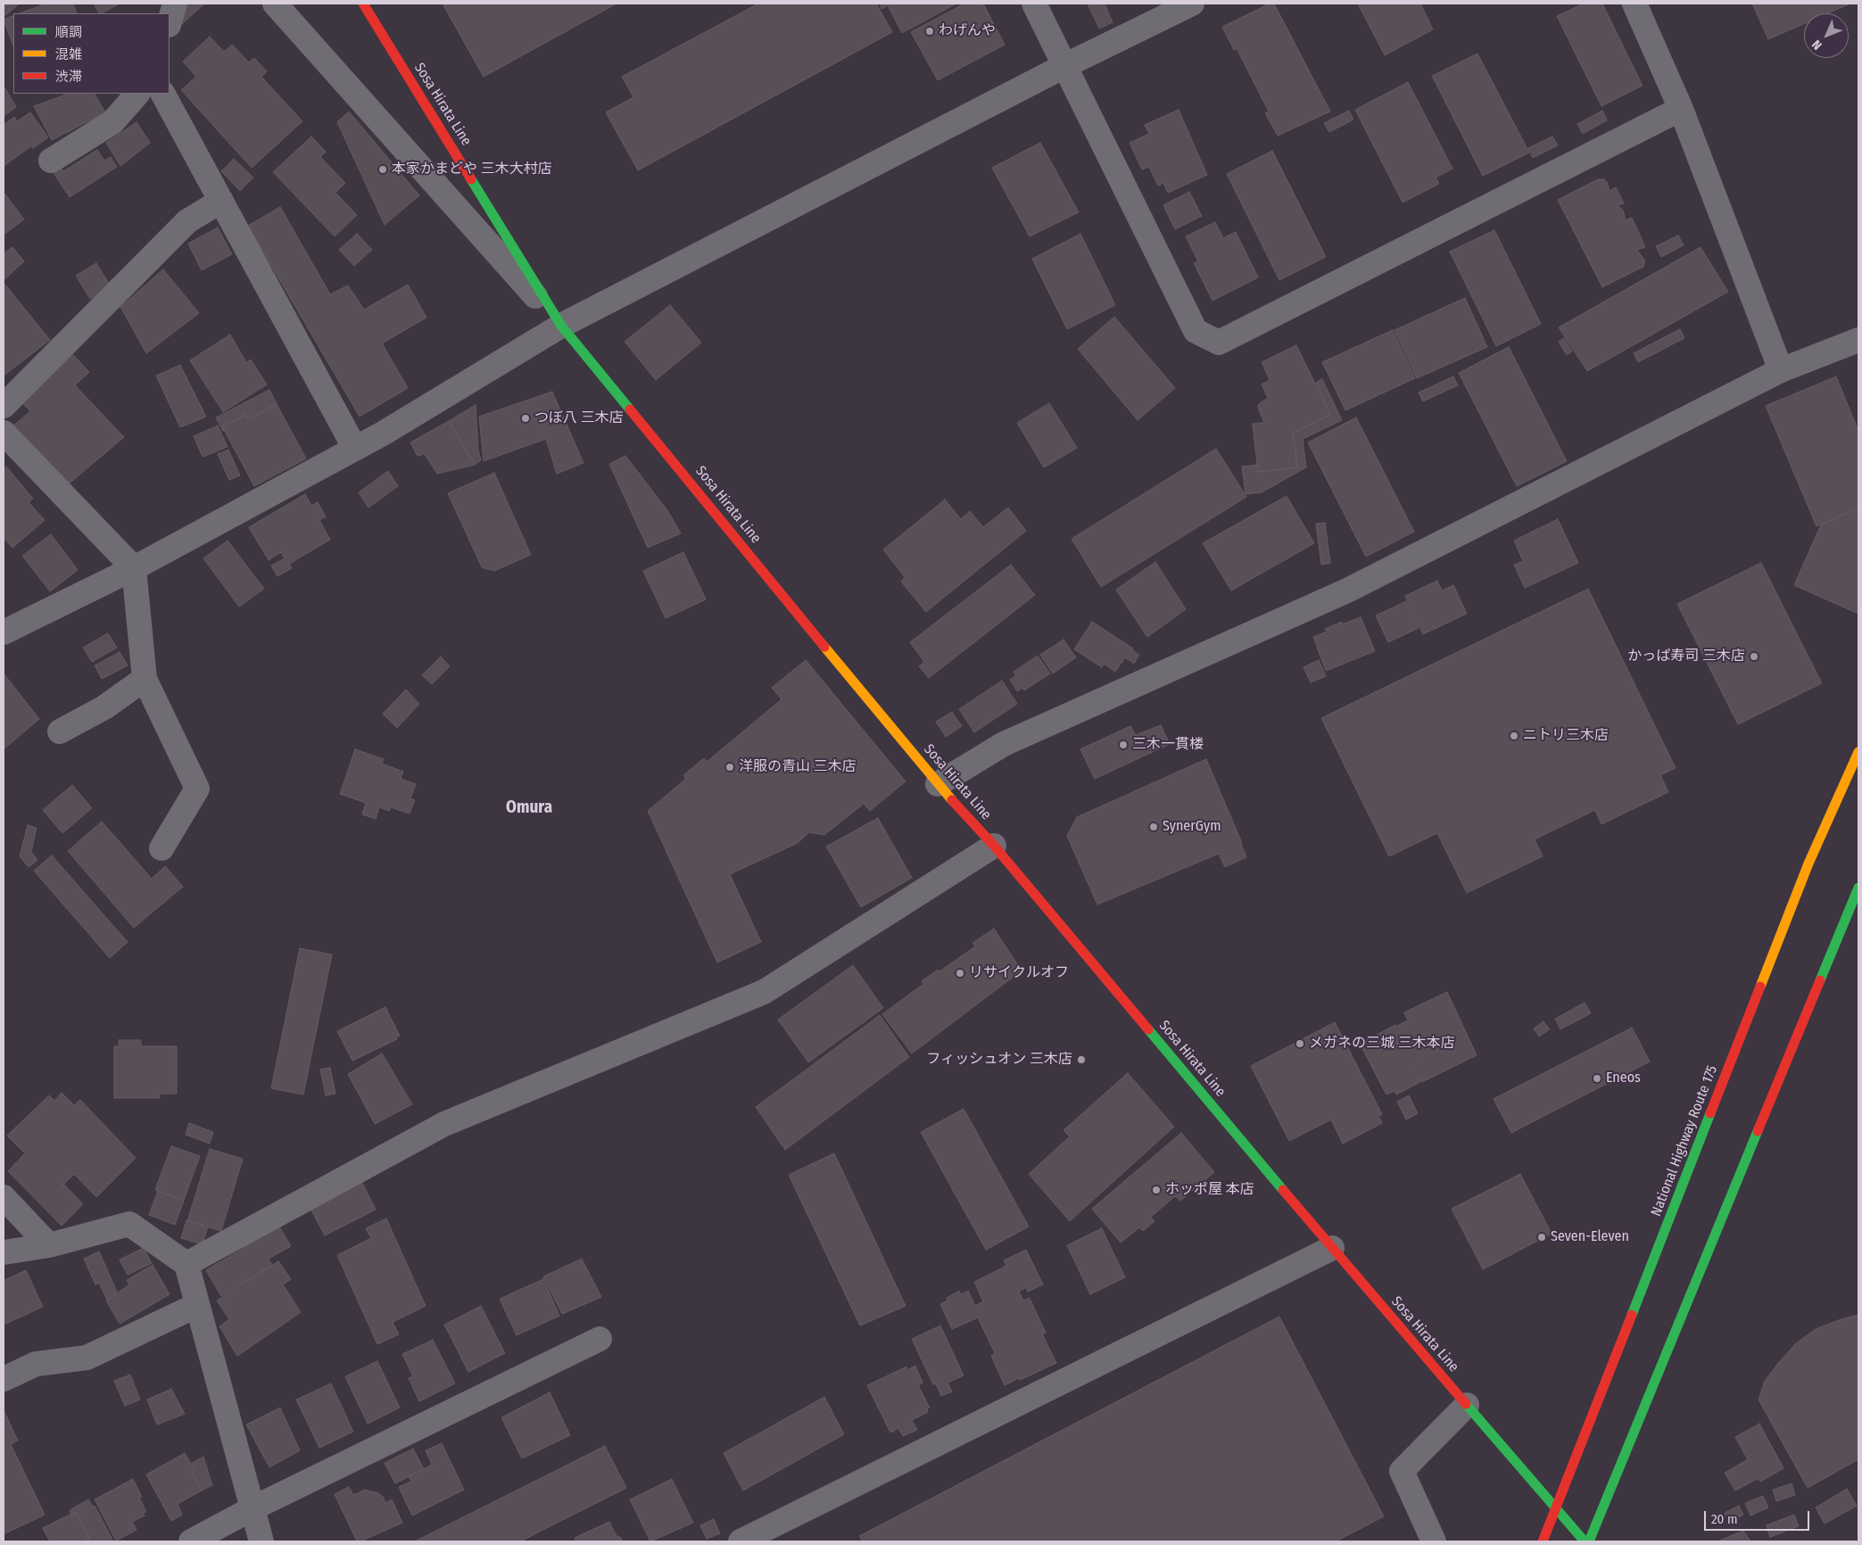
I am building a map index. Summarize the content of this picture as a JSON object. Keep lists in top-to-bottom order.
{
  "streets": {
    "main road": ["Sosa Hirata Line", "National Highway Route 175"]
  },
  "crossings": [
    ["Sosa Hirata Line", "National Highway Route 175"]
  ],
  "districts": ["Omura"],
  "places": [
    "わげんや",
    "本家かまどや 三木大村店",
    "つぼ八 三木店",
    "かっぱ寿司 三木店",
    "ニトリ三木店",
    "三木一貫楼",
    "洋服の青山 三木店",
    "SynerGym",
    "リサイクルオフ",
    "メガネの三城 三木本店",
    "フィッシュオン 三木店",
    "Eneos",
    "ホッポ屋 本店",
    "Seven-Eleven"
  ],
  "legend": ["順調", "混雑", "渋滞"],
  "scale_bar": "20 m",
  "north": "bottom left"
}
